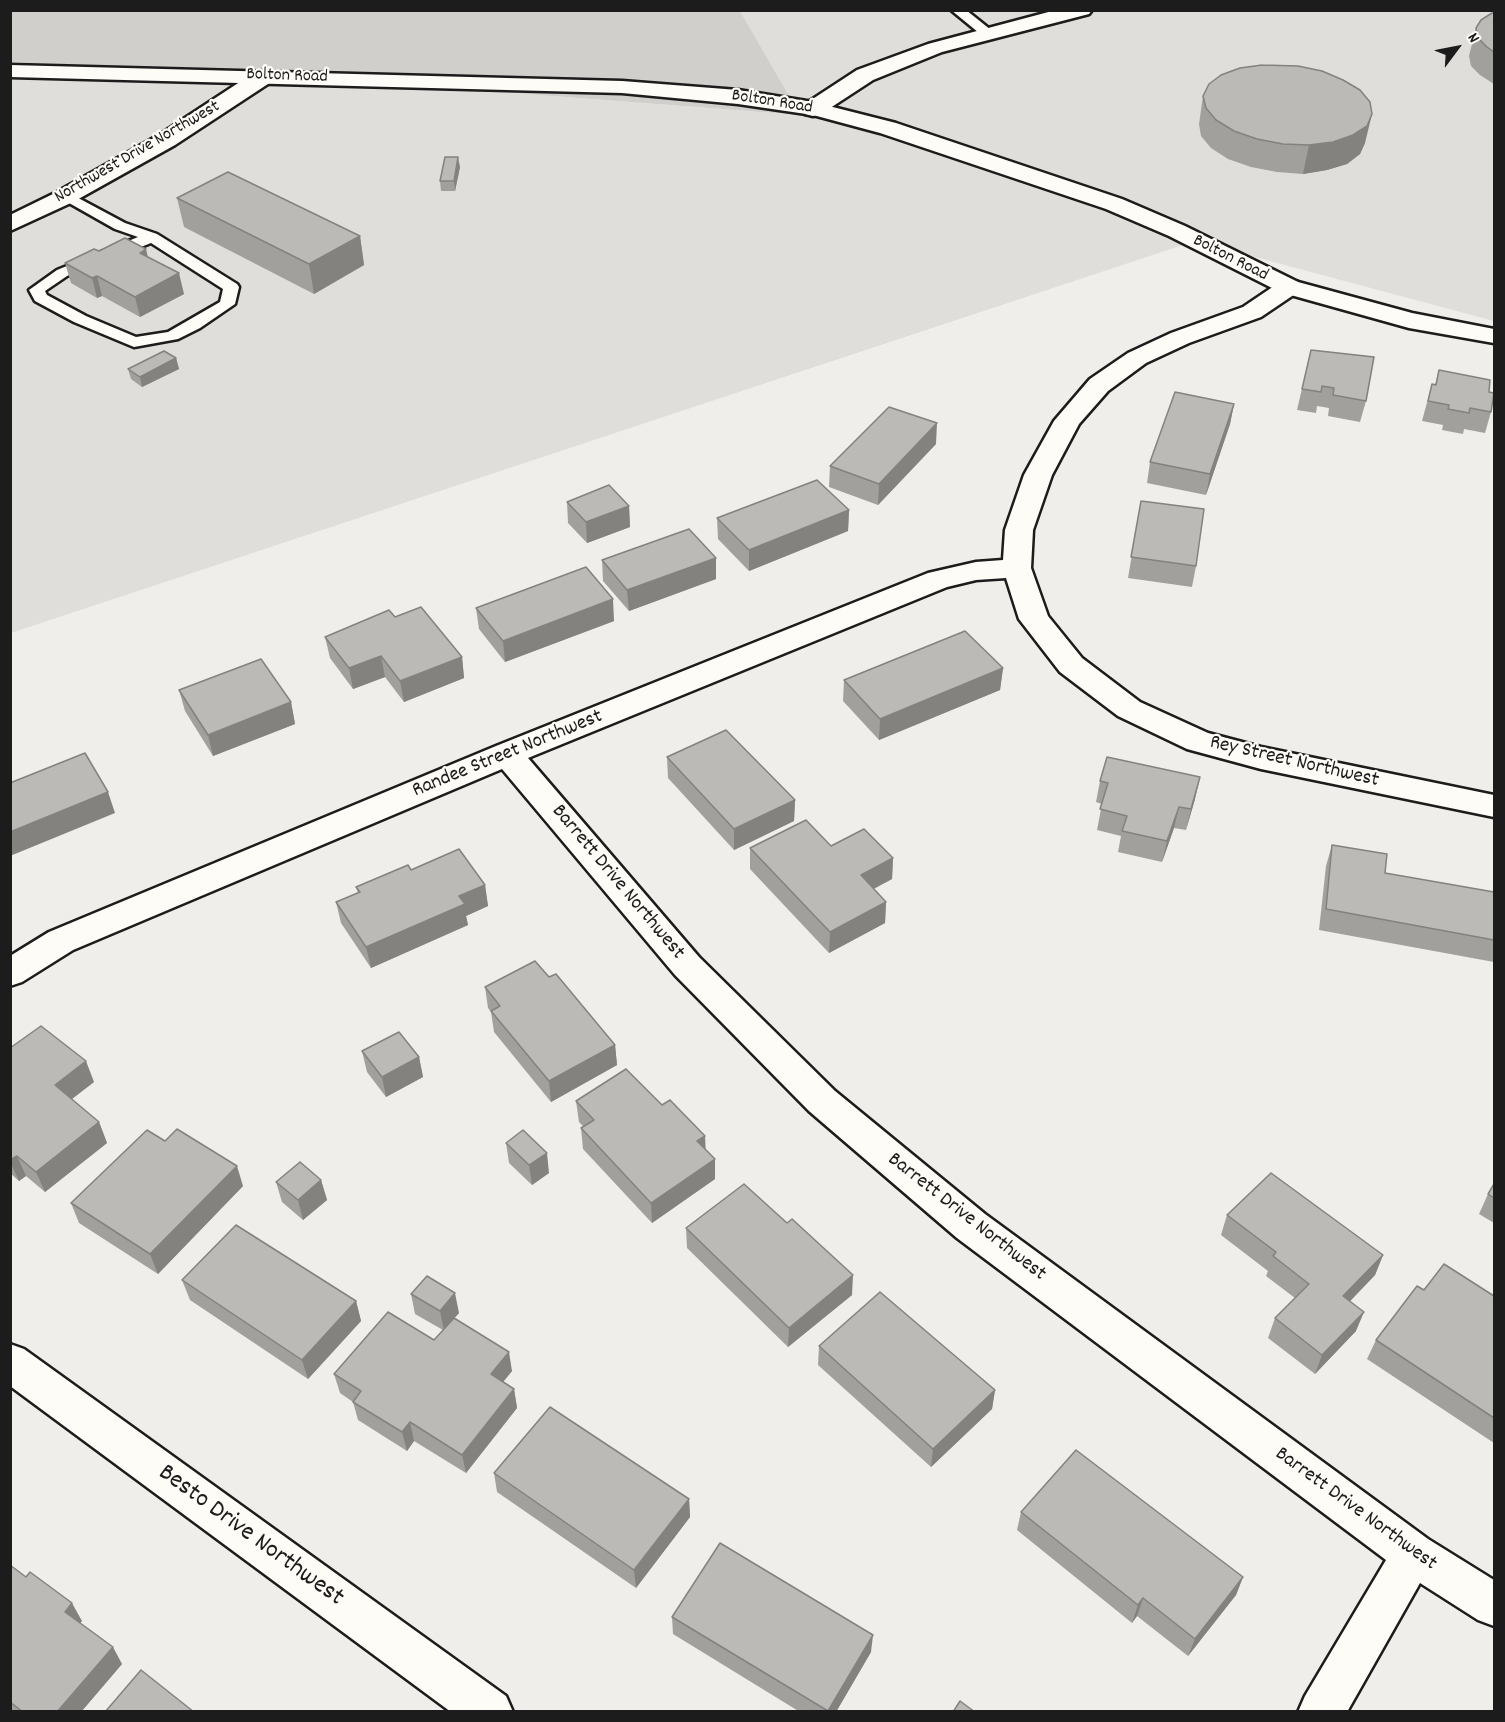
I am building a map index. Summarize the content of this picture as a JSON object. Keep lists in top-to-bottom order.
{
  "streets": {
    "street": [
      "Bolton Road",
      "Northwest Drive Northwest",
      "Randee Street Northwest",
      "Rey Street Northwest",
      "Barrett Drive Northwest",
      "Besto Drive Northwest"
    ]
  },
  "crossings": [
    ["Bolton Road", "Northwest Drive Northwest"],
    ["Bolton Road", "Rey Street Northwest"],
    ["Randee Street Northwest", "Rey Street Northwest"],
    ["Randee Street Northwest", "Barrett Drive Northwest"]
  ],
  "north": "top right"
}
